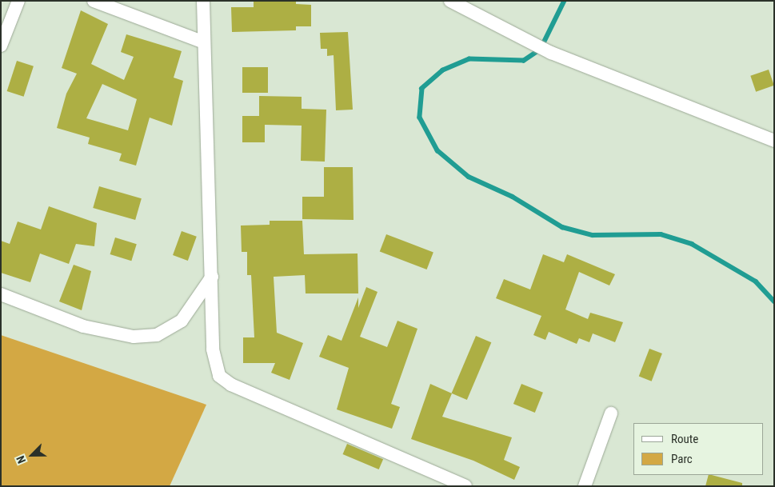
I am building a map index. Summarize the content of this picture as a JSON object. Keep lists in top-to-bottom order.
{
  "legend": ["Route", "Parc"],
  "north": "bottom left"
}
